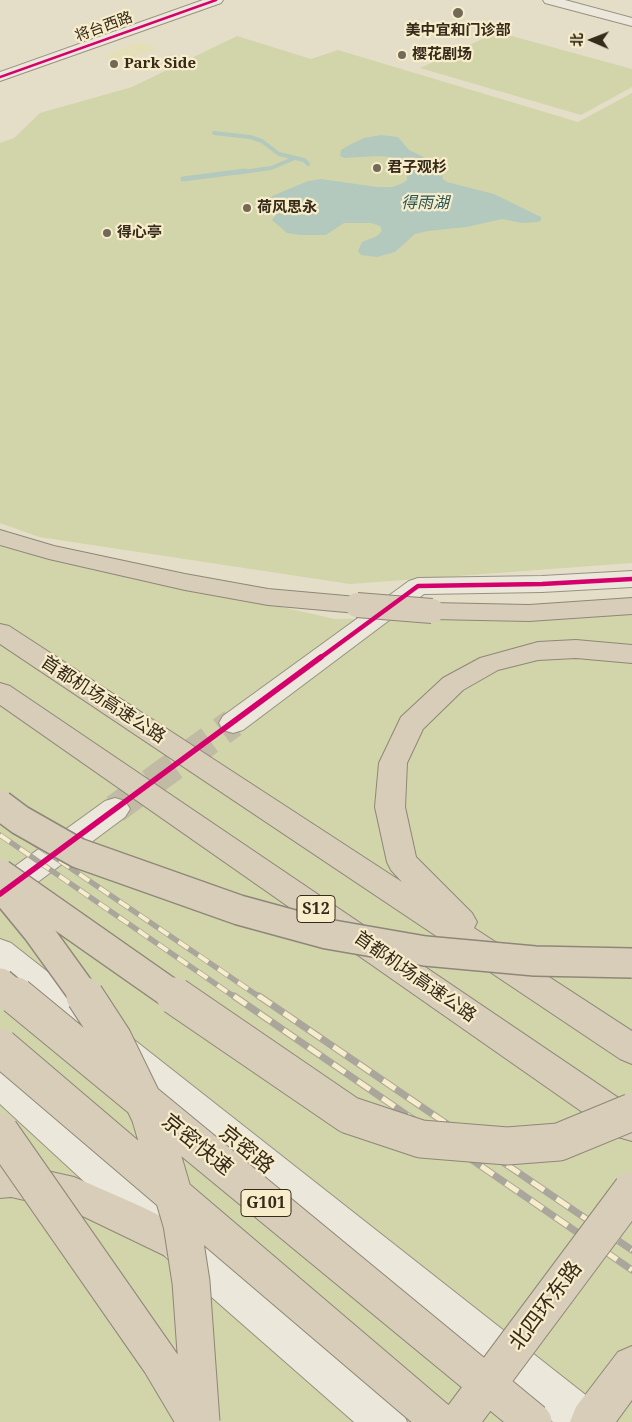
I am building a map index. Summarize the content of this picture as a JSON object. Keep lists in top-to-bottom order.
{
  "streets": {
    "highway": [
      "首都机场高速公路",
      "S12",
      "京密快速",
      "G101",
      "北四环东路"
    ],
    "main road": ["将台西路", "京密路"]
  },
  "water": ["得雨湖"],
  "places": [
    "美中宜和门诊部",
    "樱花剧场",
    "Park Side",
    "君子观杉",
    "荷风思永",
    "得心亭"
  ],
  "north": "left"
}
